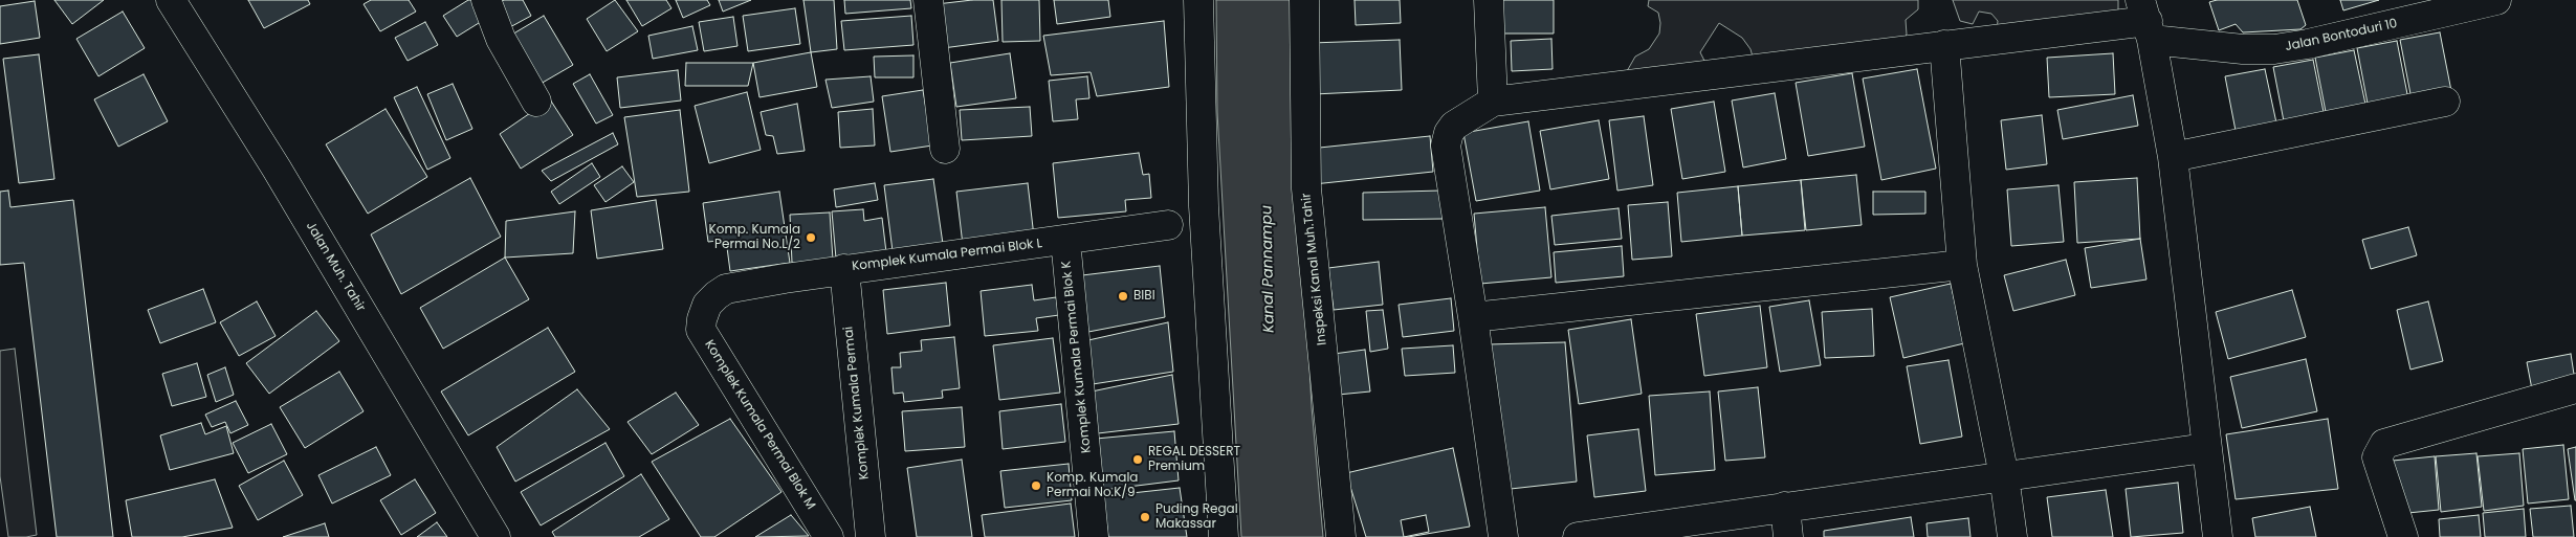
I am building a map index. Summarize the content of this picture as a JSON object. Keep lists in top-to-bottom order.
{
  "streets": {
    "street": [
      "Jalan Bontoduri 10",
      "Komplek Kumala Permai Blok L",
      "Jalan Muh. Tahir",
      "Inspeksi Kanal Muh.Tahir",
      "Komplek Kumala Permai Blok K",
      "Komplek Kumala Permai",
      "Komplek Kumala Permai Blok M"
    ]
  },
  "crossings": [
    ["Komplek Kumala Permai Blok L", "Komplek Kumala Permai Blok K"],
    ["Komplek Kumala Permai Blok L", "Komplek Kumala Permai"],
    ["Komplek Kumala Permai Blok L", "Komplek Kumala Permai Blok M"]
  ],
  "water": ["Kanal Pannampu"],
  "places": [
    "Komp. Kumala Permai No.L/2",
    "BIBI",
    "REGAL DESSERT Premium",
    "Komp. Kumala Permai No.K/9",
    "Puding Regal Makassar"
  ]
}
